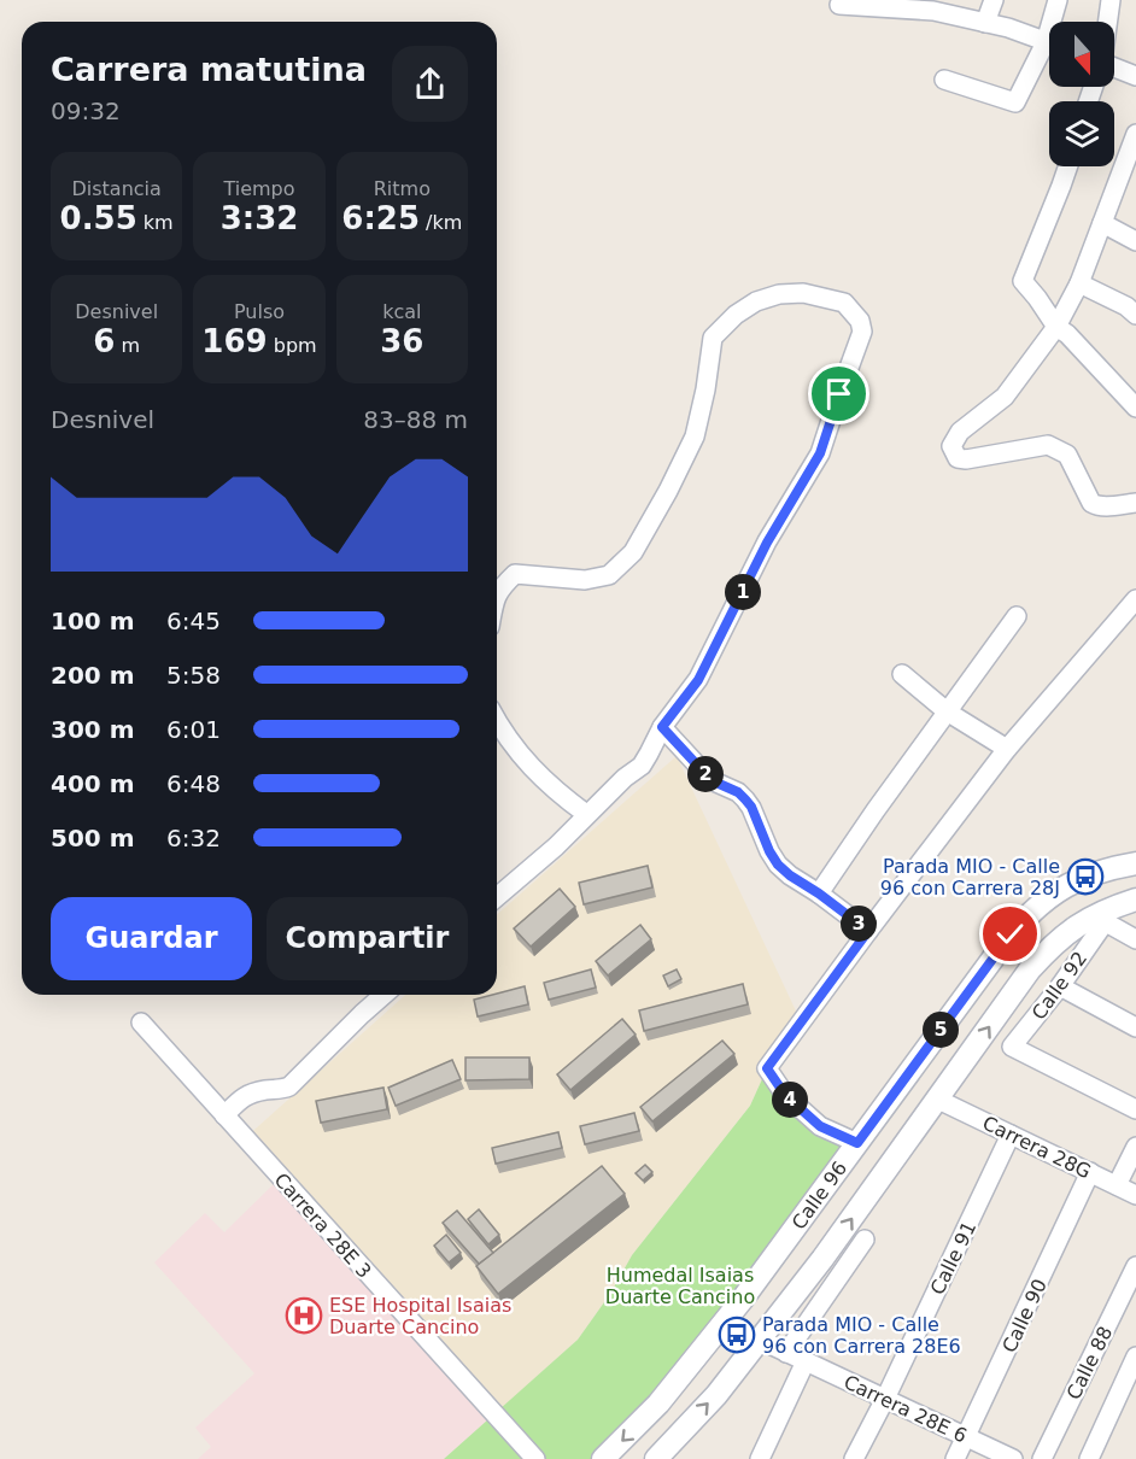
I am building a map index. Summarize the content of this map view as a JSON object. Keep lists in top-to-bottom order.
{
  "streets": {
    "street": [
      "Calle 92",
      "Carrera 28G",
      "Calle 96",
      "Carrera 28E 3",
      "Calle 91",
      "Calle 90",
      "Calle 88",
      "Carrera 28E 6"
    ]
  },
  "crossings": [
    ["Calle 92", "Calle 96"],
    ["Carrera 28G", "Calle 96"],
    ["Carrera 28G", "Calle 91"],
    ["Carrera 28G", "Calle 90"],
    ["Calle 96", "Carrera 28E 6"],
    ["Calle 91", "Carrera 28E 6"],
    ["Calle 90", "Carrera 28E 6"]
  ],
  "parks": ["Humedal Isaias Duarte Cancino"],
  "places": {
    "bus stop": ["Parada MIO - Calle 96 con Carrera 28J", "Parada MIO - Calle 96 con Carrera 28E6"],
    "hospital": ["ESE Hospital Isaias Duarte Cancino"]
  },
  "north": "bottom",
  "page": {
    "heading": ["Carrera matutina", "09:32"],
    "stats": [
      ["Distancia", "0.55 km"],
      ["Tiempo", "3:32"],
      ["Ritmo", "6:25 /km"],
      ["Desnivel", "6 m"],
      ["Pulso", "169 bpm"],
      ["kcal", "36"]
    ],
    "chart": ["Desnivel", "83–88 m"],
    "pins": [
      "1",
      "2",
      "3",
      "5",
      "4"
    ],
    "list": [
      {
        "name": "100 m",
        "note": "6:45"
      },
      {
        "name": "200 m",
        "note": "5:58"
      },
      {
        "name": "300 m",
        "note": "6:01"
      },
      {
        "name": "400 m",
        "note": "6:48"
      },
      {
        "name": "500 m",
        "note": "6:32"
      }
    ],
    "buttons": ["Guardar", "Compartir"]
  }
}
